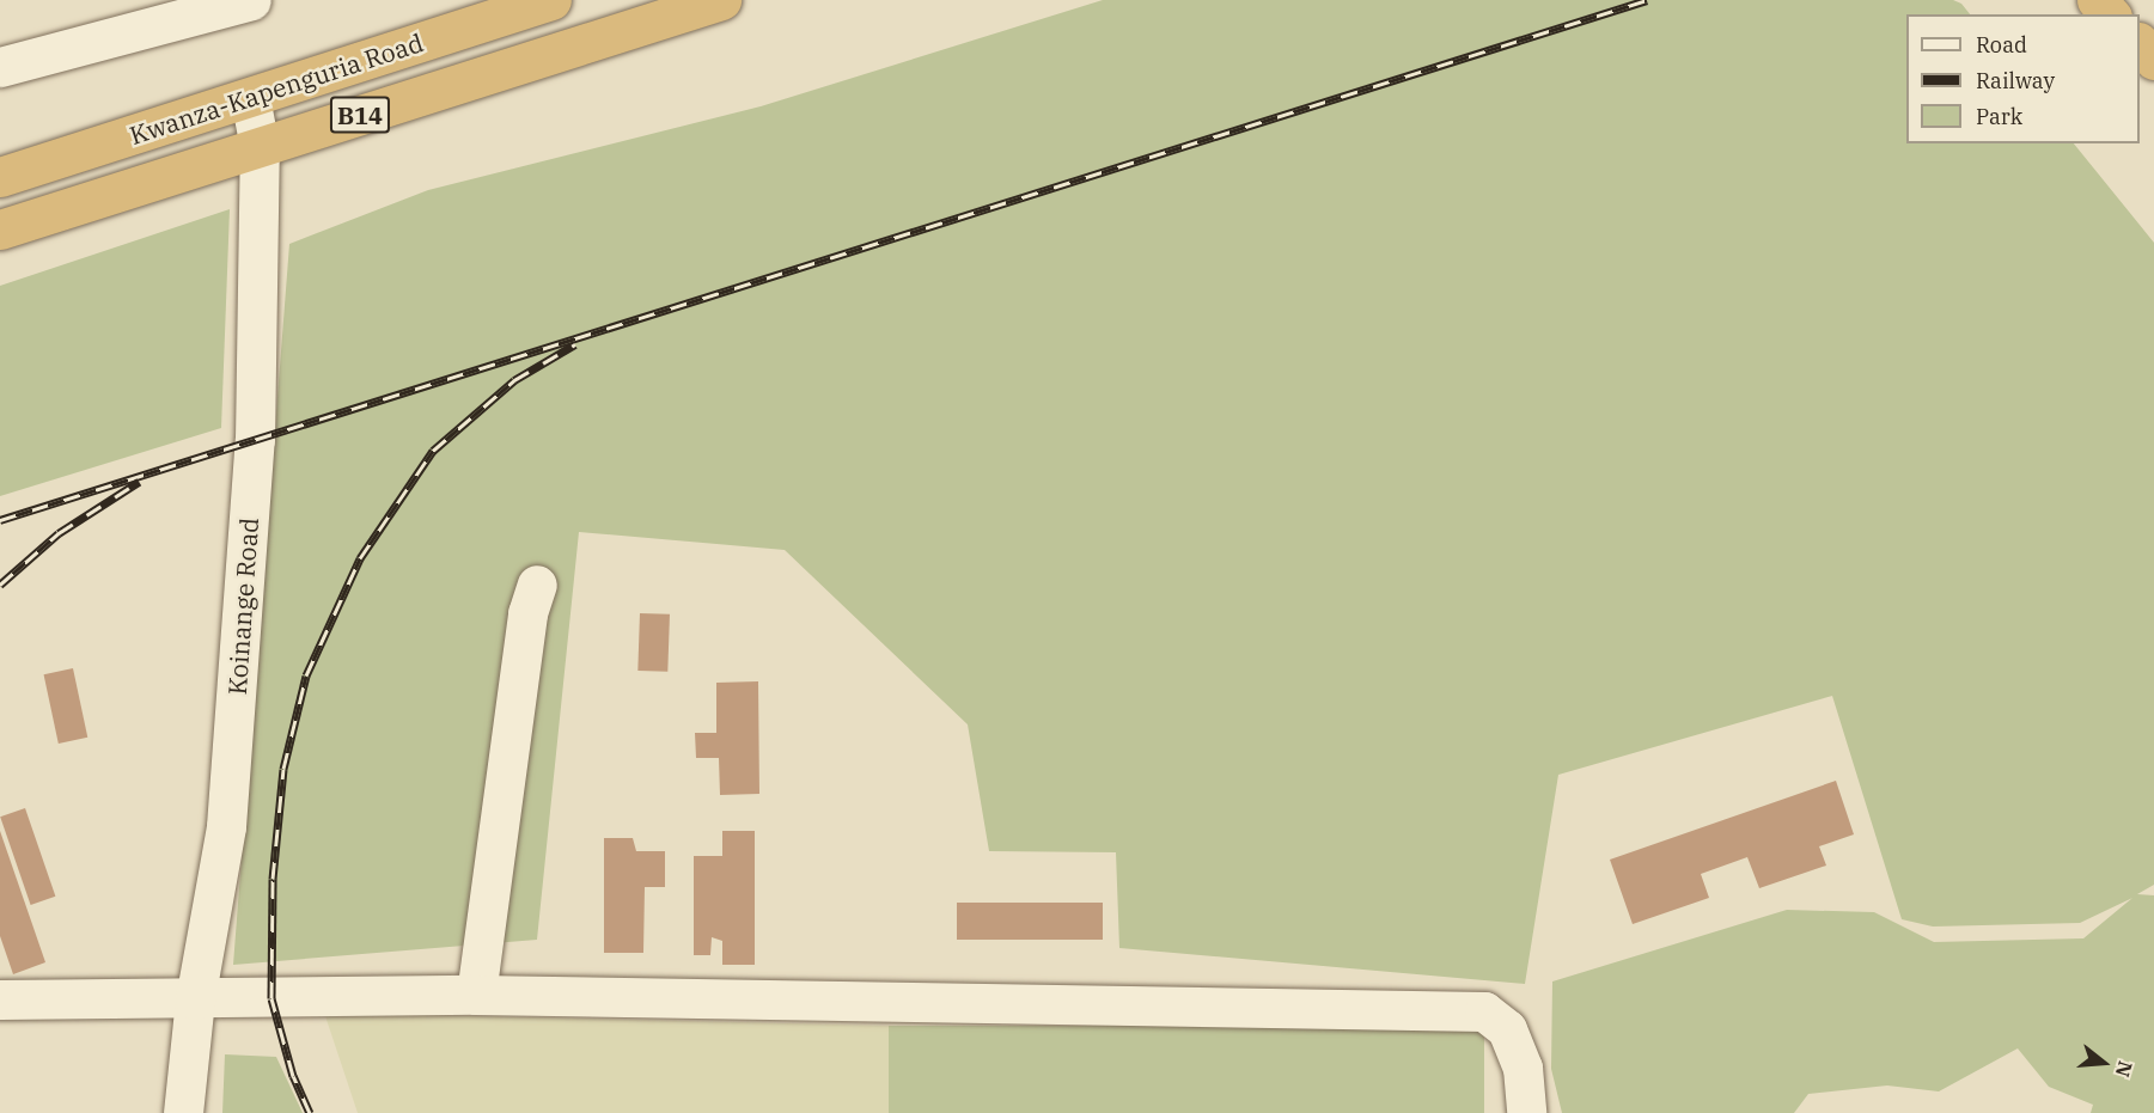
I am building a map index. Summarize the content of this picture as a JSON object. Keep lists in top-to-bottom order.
{
  "streets": {
    "highway": ["Kwanza-Kapenguria Road", "B14"],
    "street": ["Koinange Road"]
  },
  "crossings": [
    ["Kwanza-Kapenguria Road", "Koinange Road"]
  ],
  "legend": ["Road", "Railway", "Park"],
  "north": "right"
}
